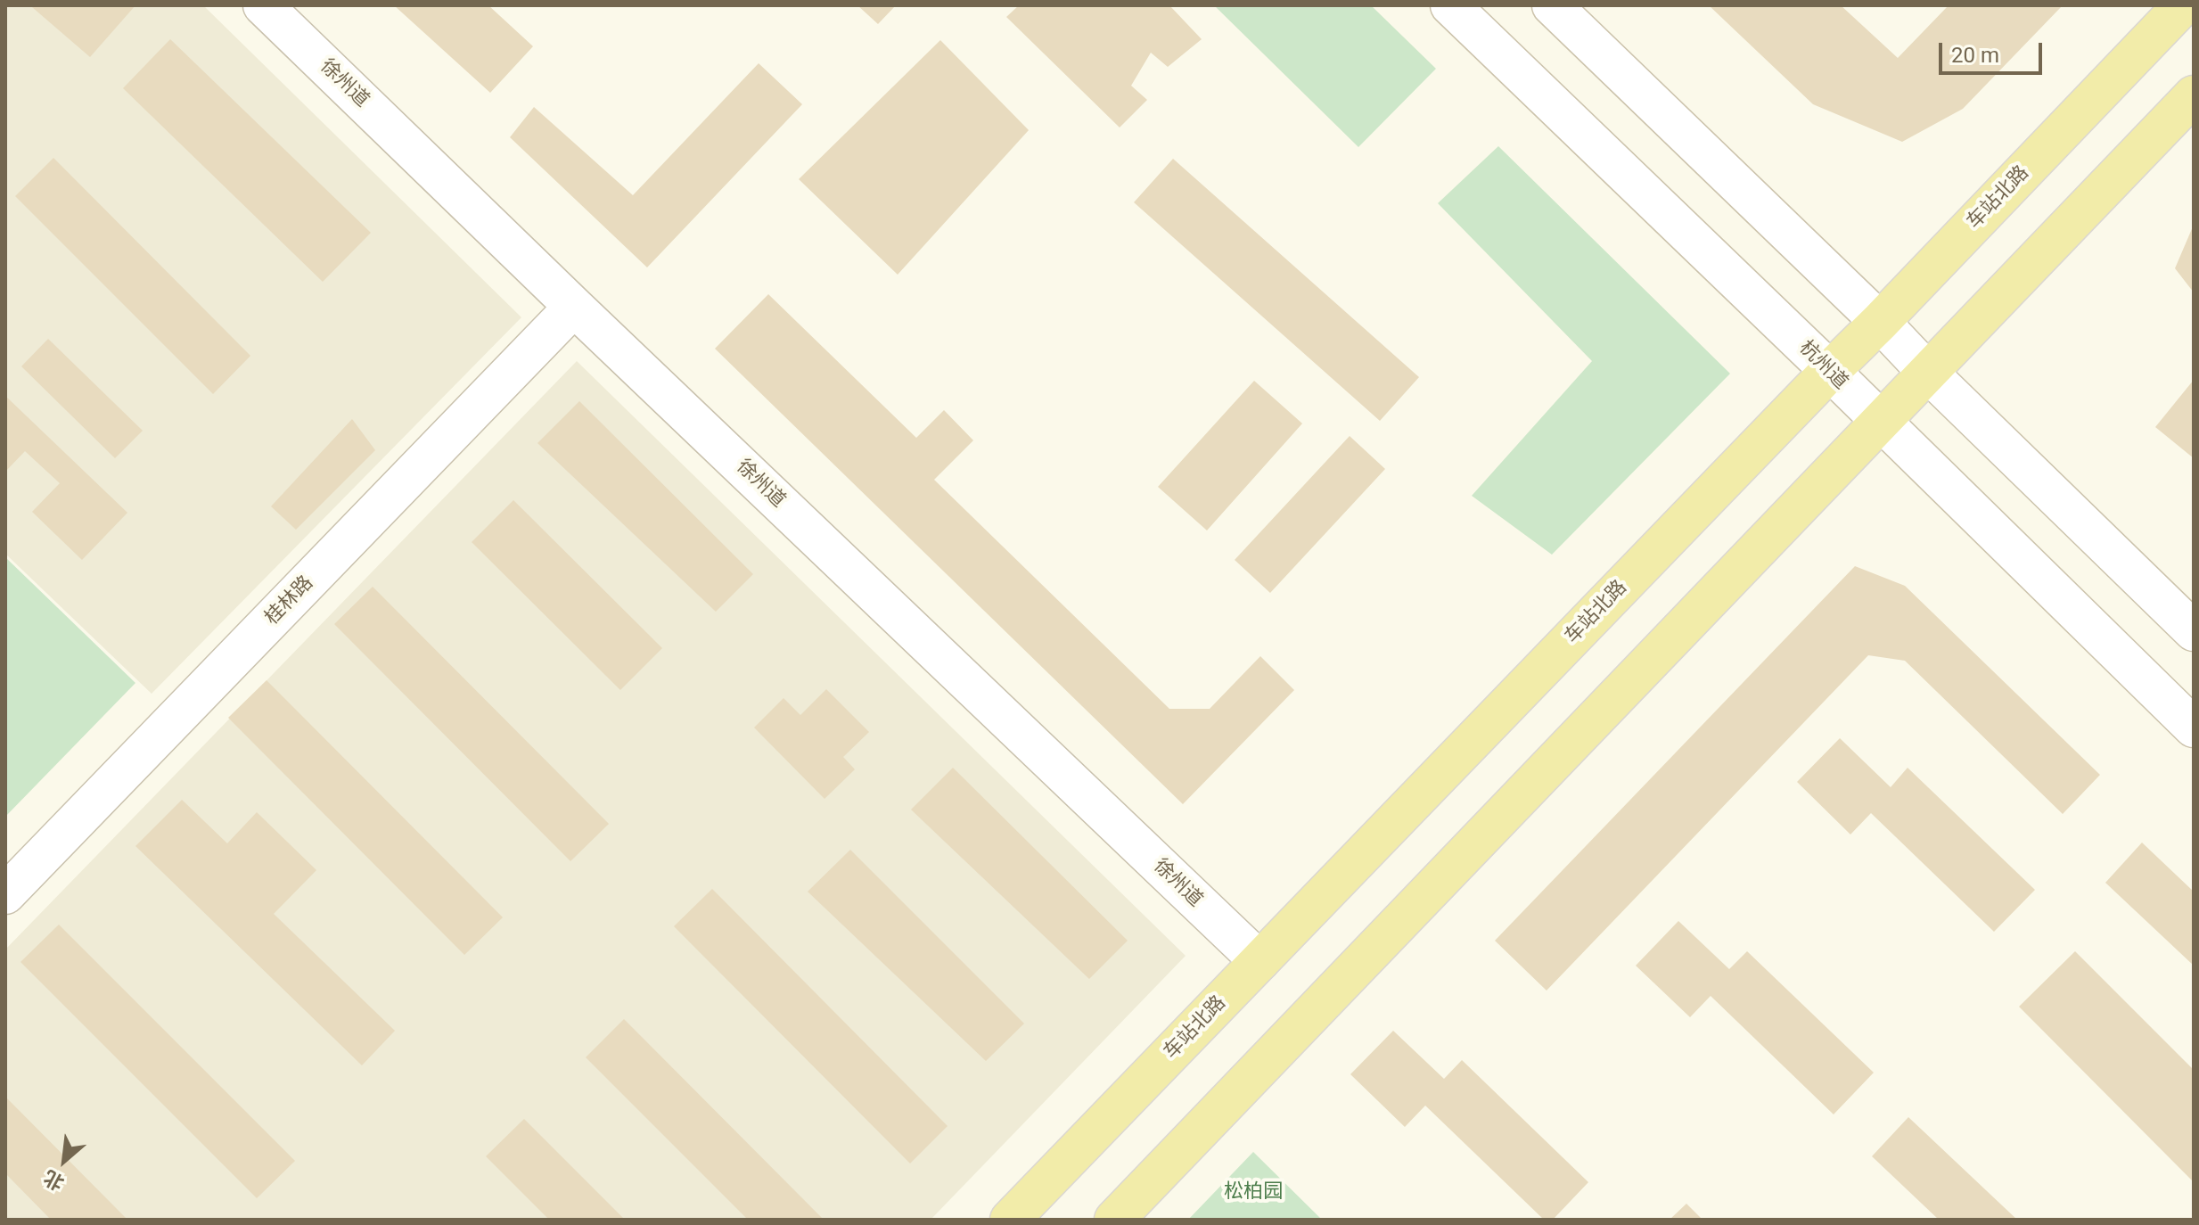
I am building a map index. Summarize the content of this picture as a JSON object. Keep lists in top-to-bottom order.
{
  "streets": {
    "main road": ["车站北路"],
    "street": ["徐州道", "杭州道", "桂林路"]
  },
  "crossings": [
    ["徐州道", "车站北路"],
    ["徐州道", "桂林路"],
    ["车站北路", "杭州道"]
  ],
  "parks": ["松柏园"],
  "scale_bar": "20 m",
  "north": "bottom left"
}
